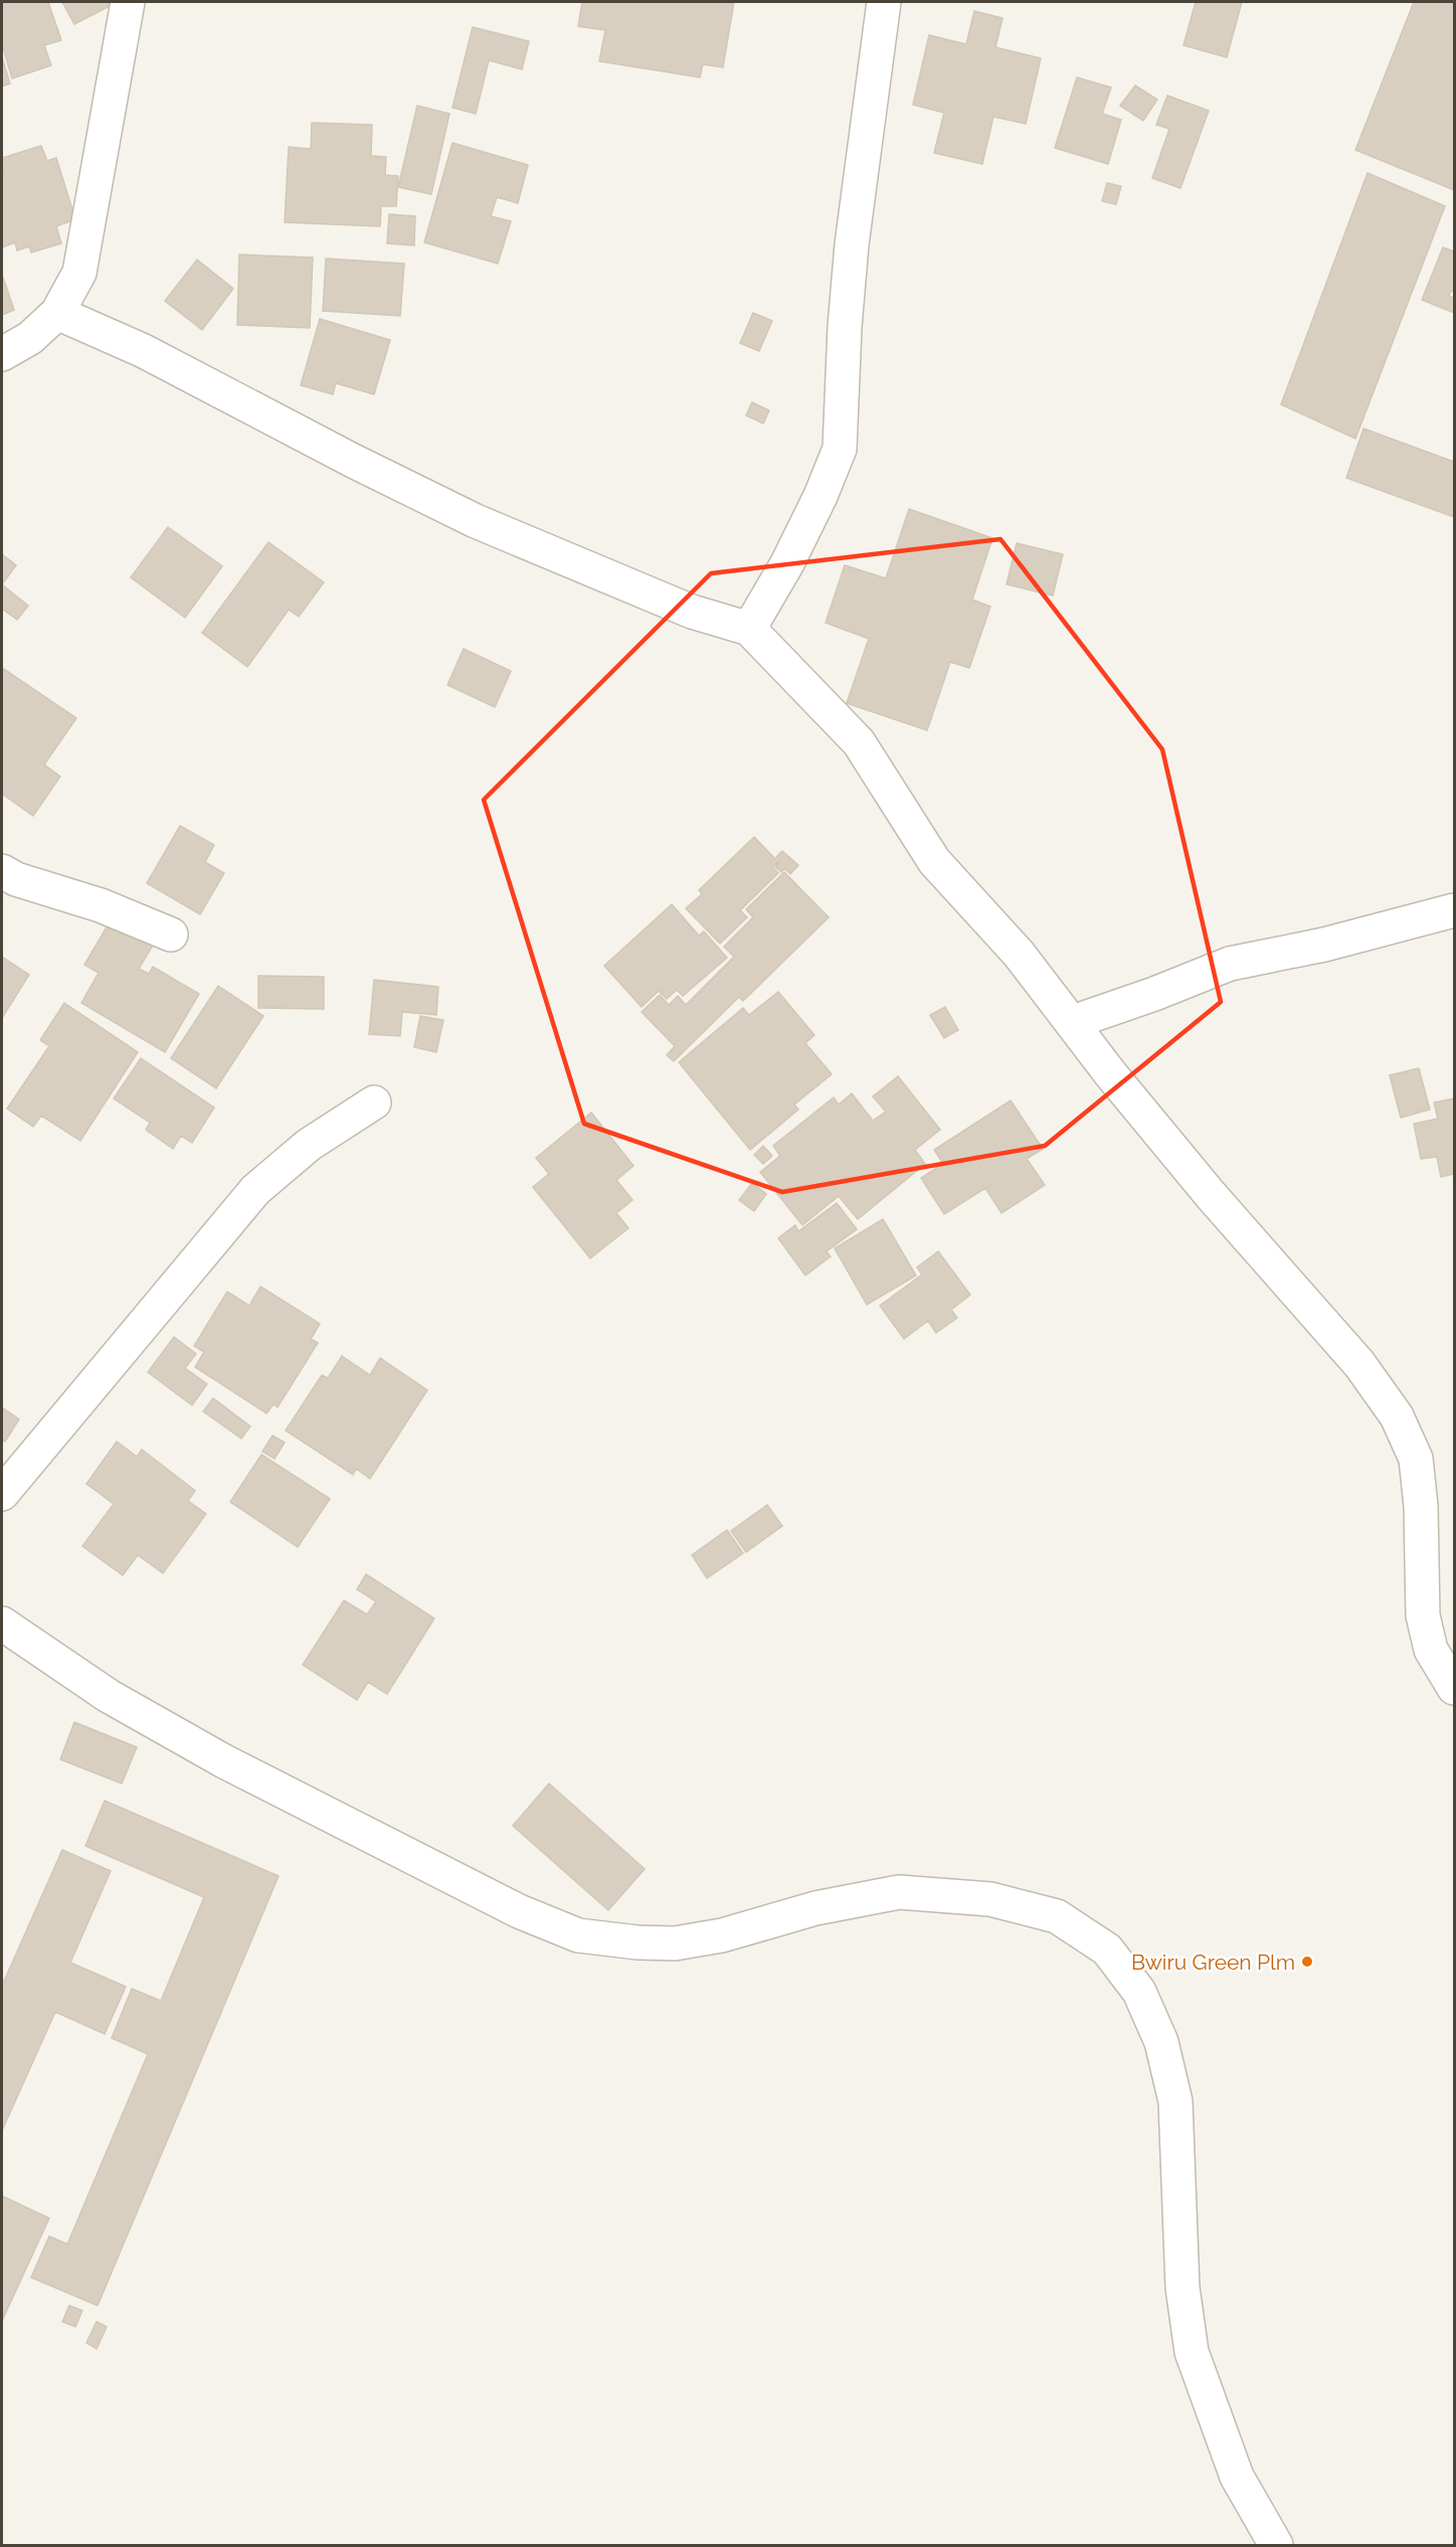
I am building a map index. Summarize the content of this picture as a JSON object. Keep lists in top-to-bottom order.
{
  "places": ["Bwiru Green Plm"]
}
